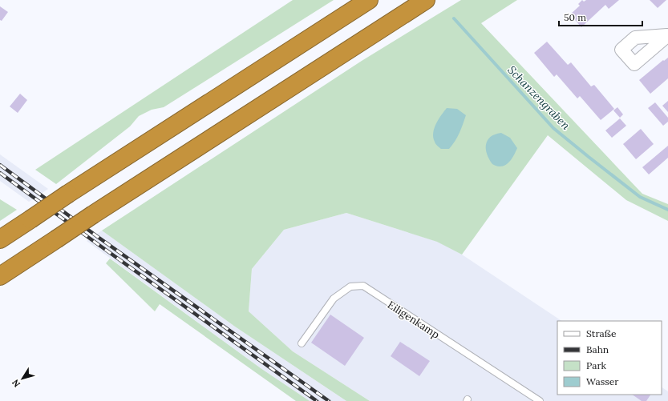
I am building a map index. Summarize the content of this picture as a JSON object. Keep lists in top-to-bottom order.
{
  "streets": {
    "lane": ["Eiligenkamp"]
  },
  "water": ["Schanzengraben"],
  "legend": [
    "Straße",
    "Bahn",
    "Park",
    "Wasser"
  ],
  "scale_bar": "50 m",
  "north": "bottom left"
}
